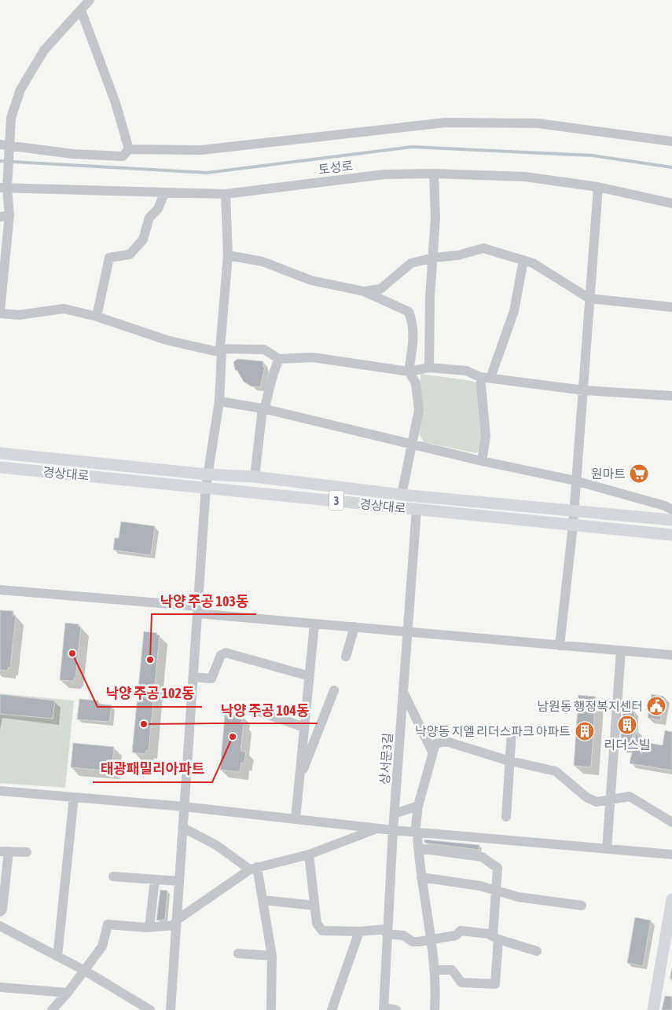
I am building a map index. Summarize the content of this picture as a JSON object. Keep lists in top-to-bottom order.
{
  "streets": {
    "main road": ["경상대로", "3"],
    "street": ["토성로", "상서문3길"]
  },
  "crossings": [
    ["경상대로", "상서문3길"]
  ],
  "places": {
    "supermarket": ["원마트"],
    "other": [
      "낙양 주공 102동",
      "낙양 주공 103동",
      "낙양 주공 104동",
      "태광패밀리아파트"
    ],
    "public building": ["남원동 행정복지센터"],
    "building": ["리더스빌", "낙양동 지엘 리더스파크 아파트"]
  }
}
